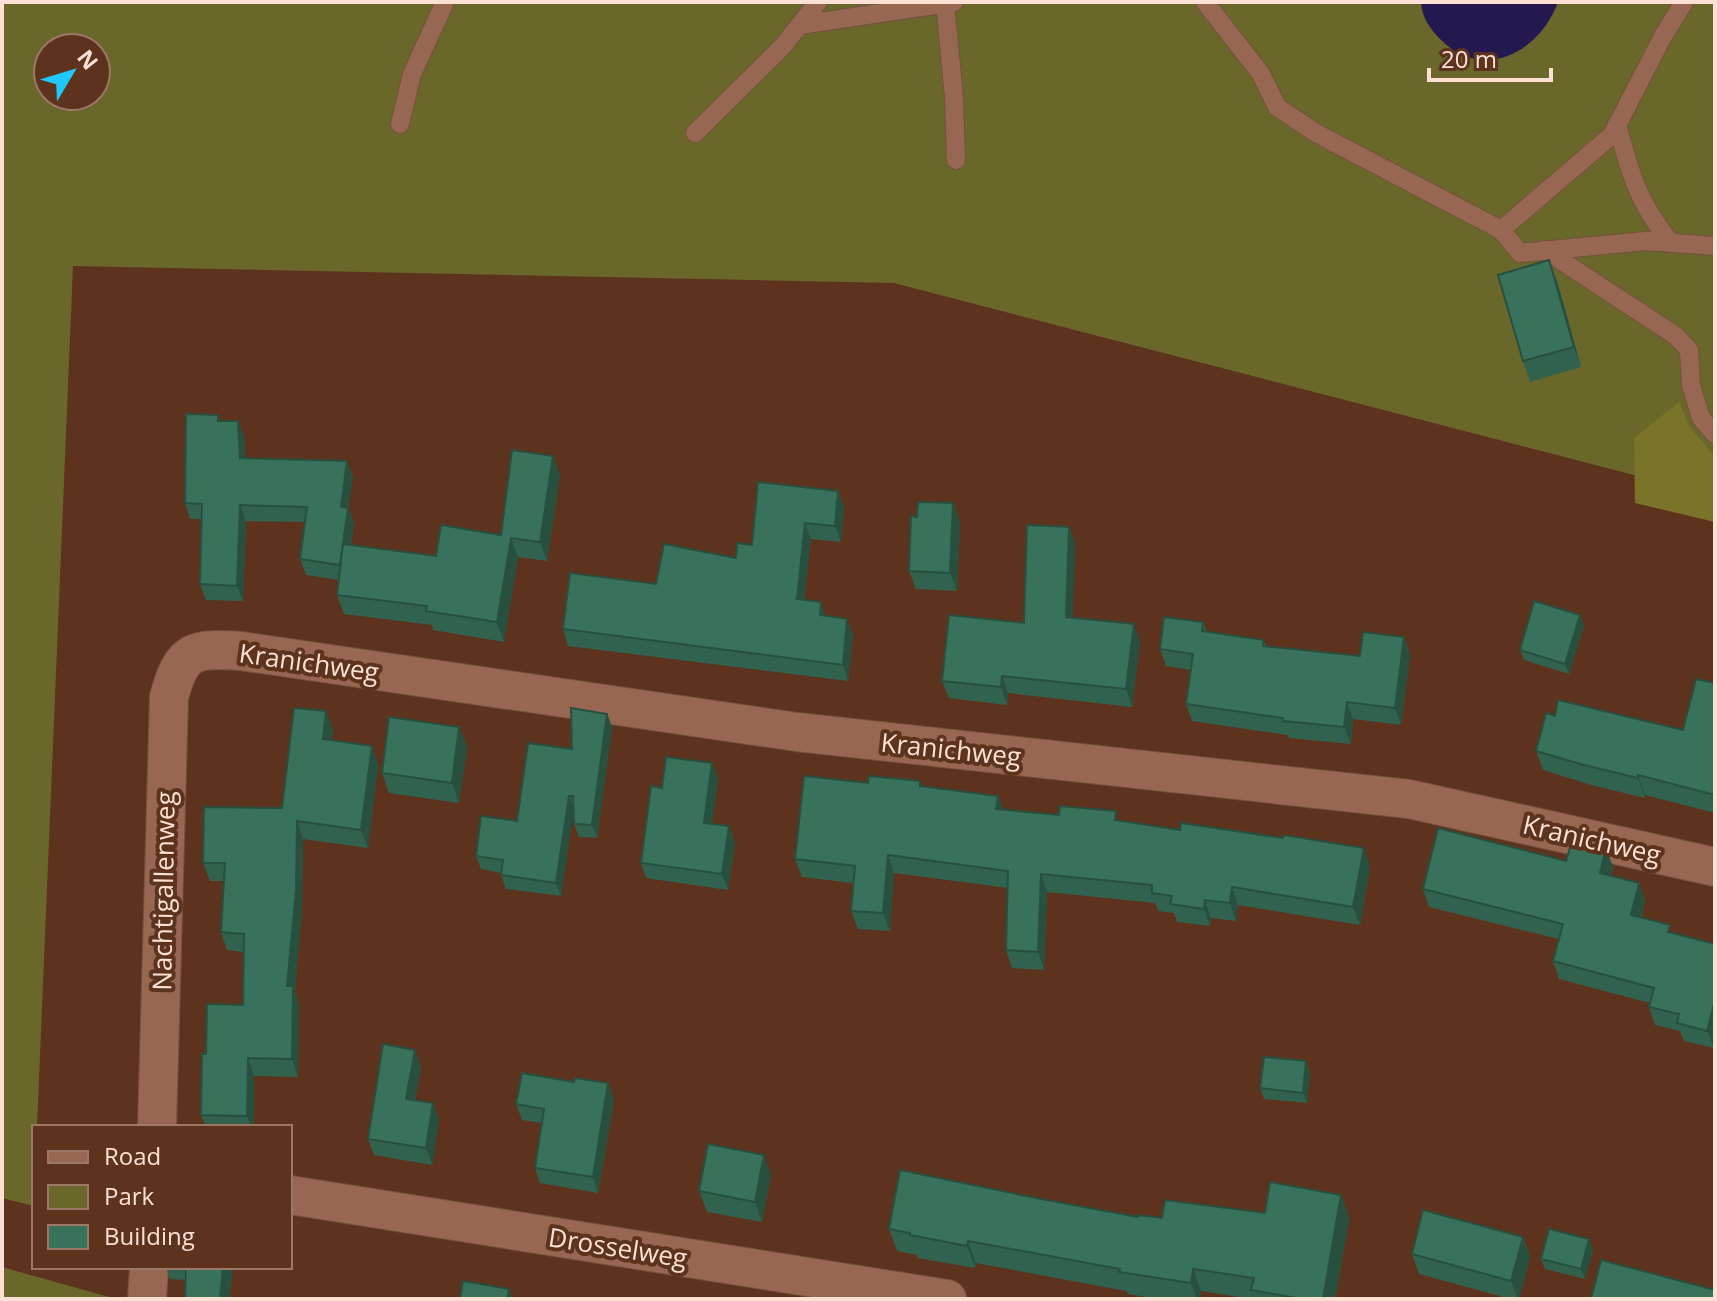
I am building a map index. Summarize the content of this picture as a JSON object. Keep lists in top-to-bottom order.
{
  "streets": {
    "street": ["Kranichweg", "Nachtigallenweg", "Drosselweg"]
  },
  "crossings": [
    ["Kranichweg", "Nachtigallenweg"]
  ],
  "legend": ["Road", "Park", "Building"],
  "scale_bar": "20 m",
  "north": "top right"
}
